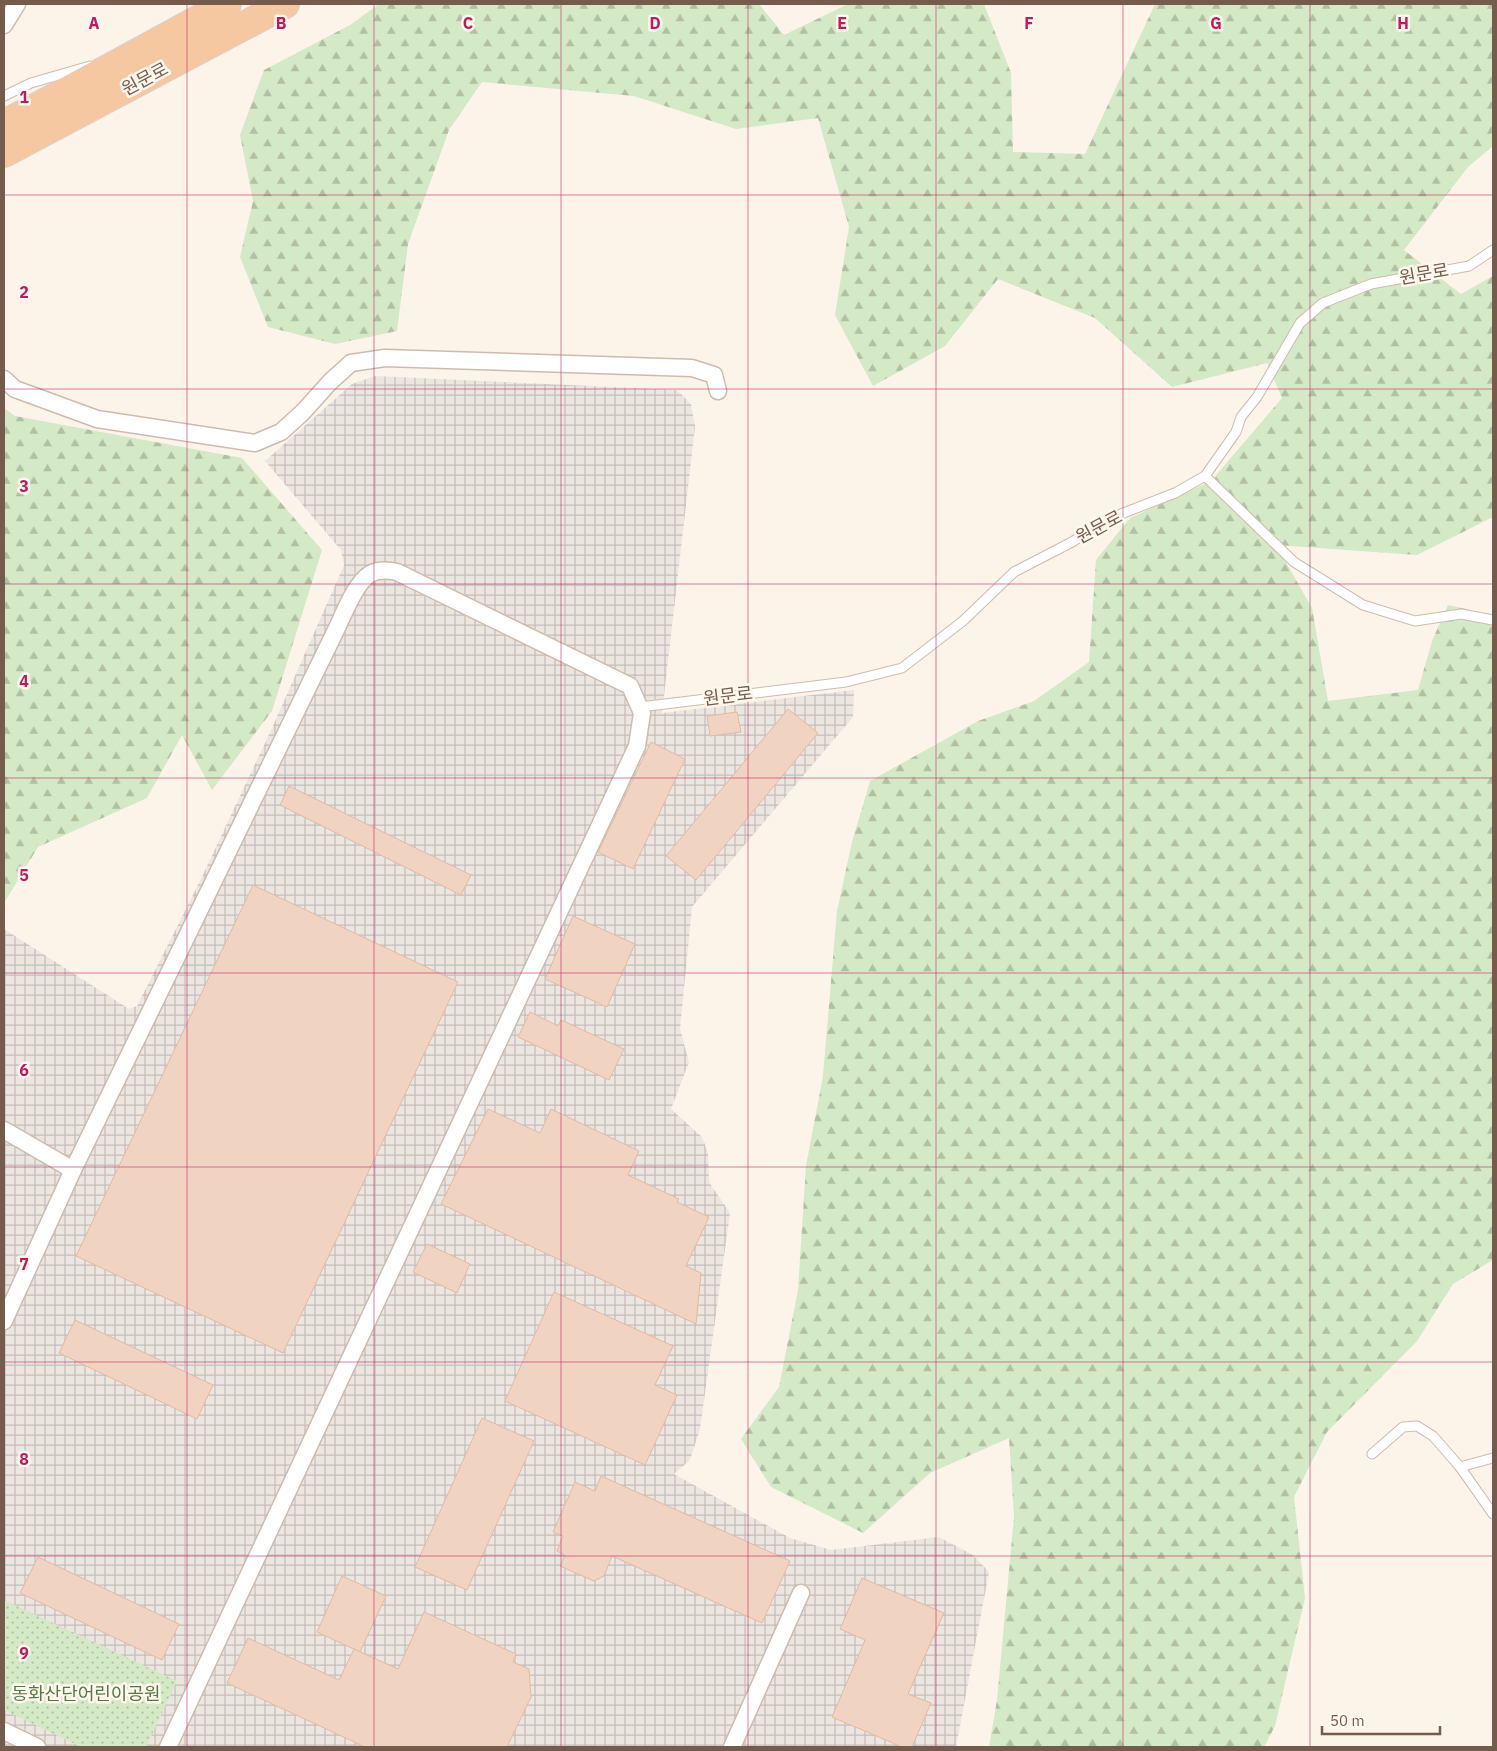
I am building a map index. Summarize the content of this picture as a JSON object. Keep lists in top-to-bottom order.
{
  "streets": {
    "highway": ["원문로"]
  },
  "parks": ["동화산단어린이공원"],
  "scale_bar": "50 m",
  "grid": {
    "columns": [
      "A",
      "B",
      "C",
      "D",
      "E",
      "F",
      "G",
      "H"
    ],
    "rows": [
      "1",
      "2",
      "3",
      "4",
      "5",
      "6",
      "7",
      "8",
      "9"
    ]
  }
}
